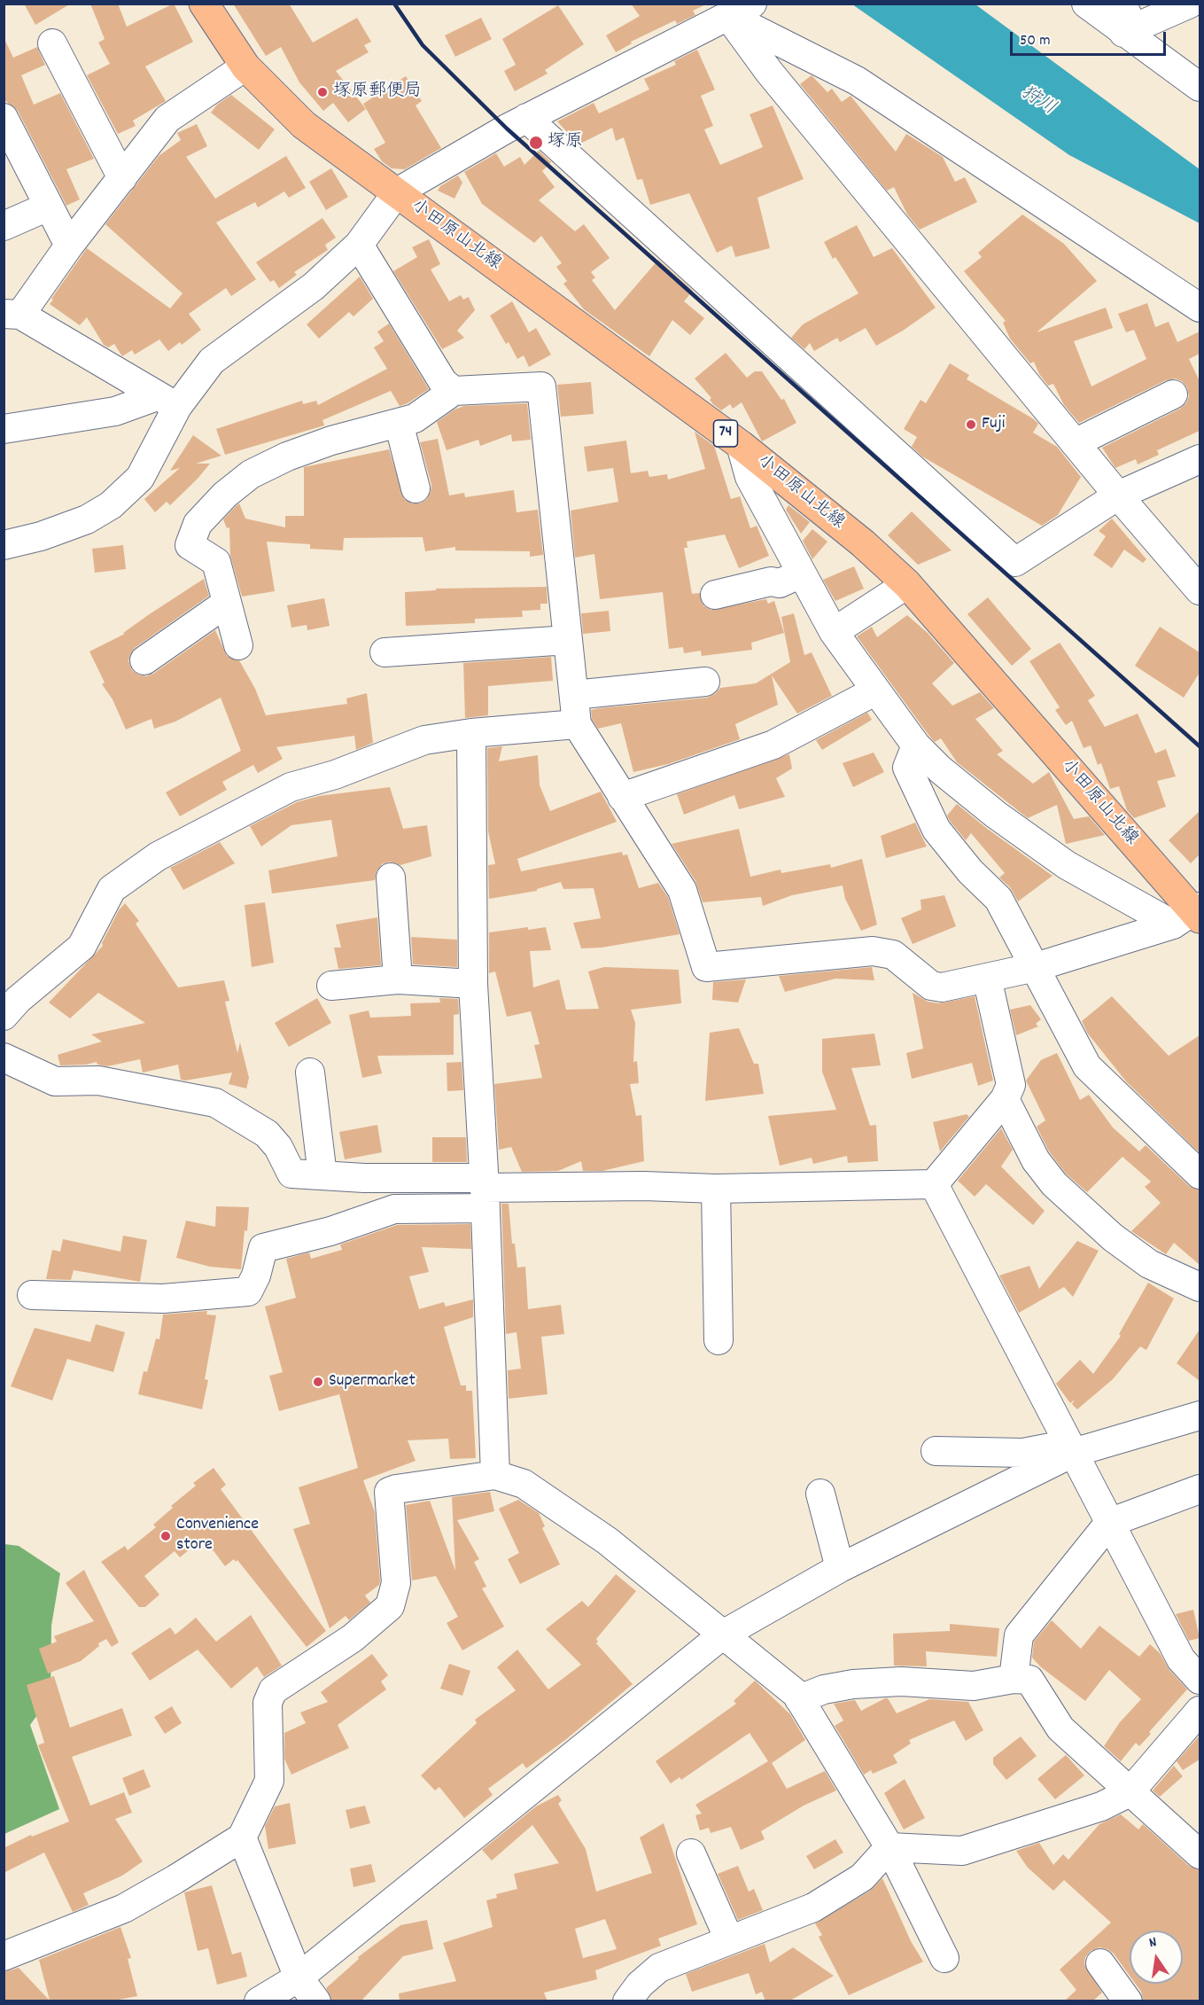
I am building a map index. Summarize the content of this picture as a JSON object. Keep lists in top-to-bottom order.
{
  "streets": {
    "main road": ["小田原山北線", "74"]
  },
  "water": ["狩川"],
  "places": [
    "塚原郵便局",
    "塚原",
    "Fuji",
    "Supermarket",
    "Convenience store"
  ],
  "scale_bar": "50 m",
  "north": "top"
}
